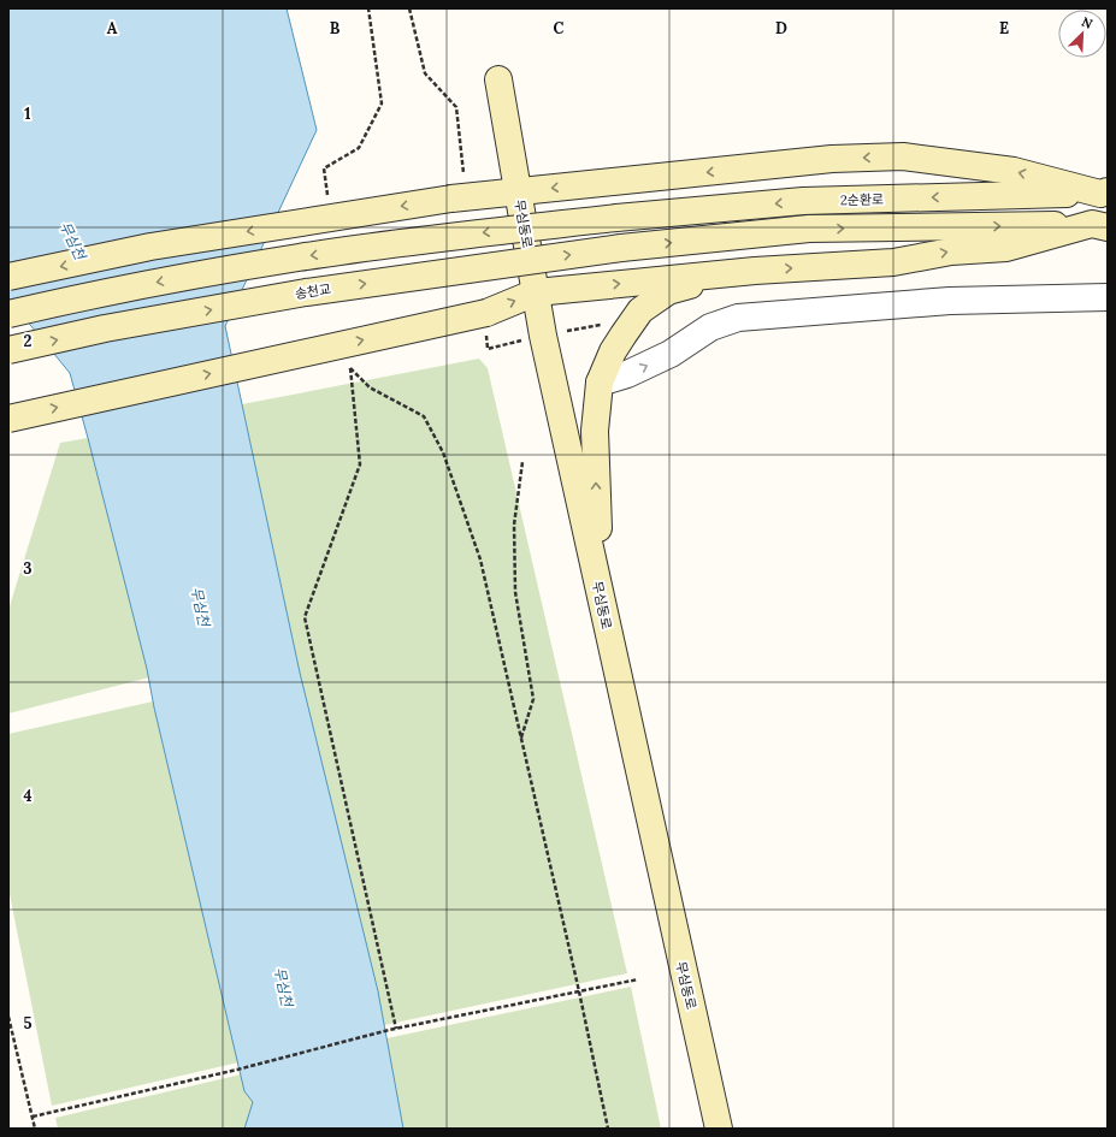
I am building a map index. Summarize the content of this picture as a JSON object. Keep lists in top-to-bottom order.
{
  "streets": {
    "street": ["2순환로", "무심동로", "송천교"]
  },
  "water": ["무심천"],
  "north": "top right",
  "grid": {
    "columns": [
      "A",
      "B",
      "C",
      "D",
      "E"
    ],
    "rows": [
      "1",
      "2",
      "3",
      "4",
      "5"
    ]
  }
}
